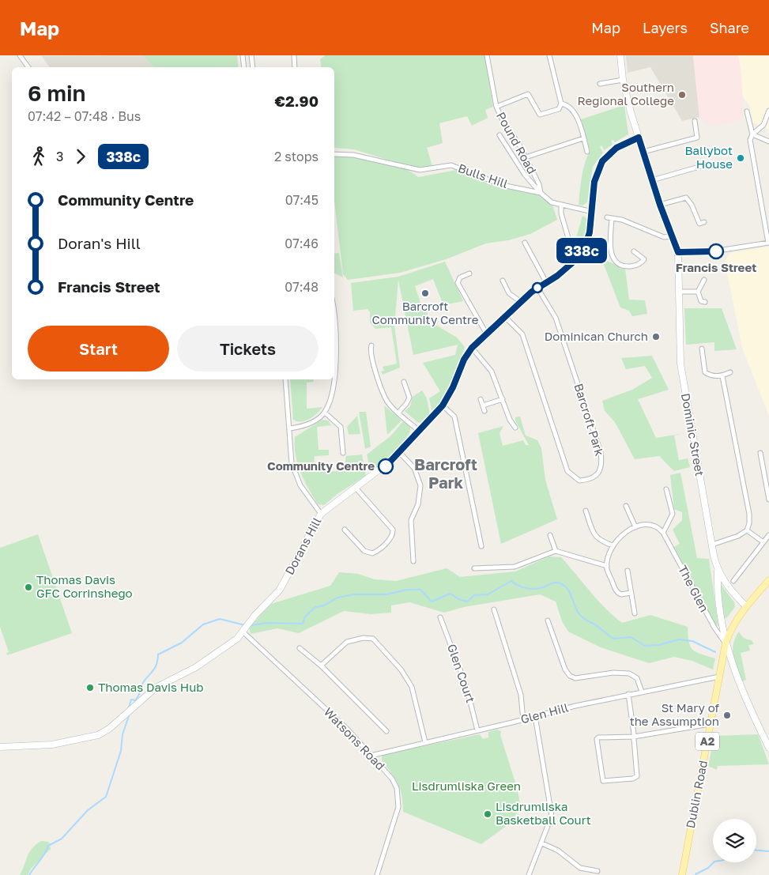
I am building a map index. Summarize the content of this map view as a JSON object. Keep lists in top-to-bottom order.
{
  "streets": {
    "main road": ["A2", "Dublin Road"],
    "street": [
      "Pound Road",
      "Bulls Hill",
      "Barcroft Park",
      "Dominic Street",
      "Dorans Hill",
      "The Glen",
      "Glen Court",
      "Glen Hill",
      "Watsons Road"
    ]
  },
  "crossings": [
    ["Pound Road", "Bulls Hill"],
    ["Barcroft Park", "Dorans Hill"],
    ["Dominic Street", "Dorans Hill"],
    ["Dominic Street", "A2"],
    ["Dorans Hill", "Watsons Road"],
    ["The Glen", "A2"],
    ["The Glen", "Dublin Road"],
    ["Glen Court", "Glen Hill"],
    ["Glen Hill", "Watsons Road"],
    ["Glen Hill", "Dublin Road"],
    ["A2", "Dublin Road"]
  ],
  "districts": ["Barcroft Park"],
  "parks": ["Lisdrumliska Green"],
  "places": [
    "Southern Regional College",
    "Ballybot House",
    "Francis Street",
    "Barcroft Community Centre",
    "Dominican Church",
    "Community Centre",
    "Thomas Davis GFC Corrinshego",
    "Thomas Davis Hub",
    "St Mary of the Assumption",
    "Lisdrumliska Basketball Court"
  ],
  "lines": ["bus line 338c"],
  "page": {
    "header": "Map",
    "nav": ["Map", "Layers", "Share"],
    "on_map": "338c",
    "heading": ["6 min", "07:42 – 07:48 · Bus", "€2.90"],
    "legs": ["3", "338c", "2 stops"],
    "list": [
      {
        "name": "Community Centre",
        "value": "07:45"
      },
      {
        "name": "Doran's Hill",
        "value": "07:46"
      },
      {
        "name": "Francis Street",
        "value": "07:48"
      }
    ],
    "buttons": ["Start", "Tickets"]
  }
}
